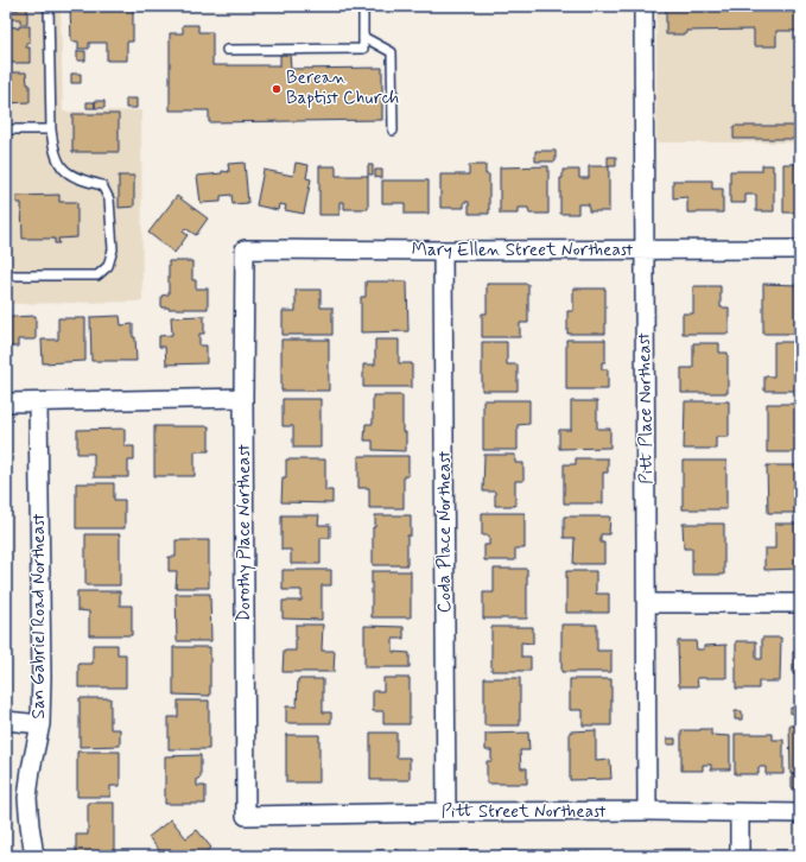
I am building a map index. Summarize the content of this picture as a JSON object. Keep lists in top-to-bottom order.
{
  "streets": {
    "street": [
      "Mary Ellen Street Northeast",
      "Pitt Place Northeast",
      "Coda Place Northeast",
      "Dorothy Place Northeast",
      "San Gabriel Road Northeast",
      "Pitt Street Northeast"
    ]
  },
  "crossings": [
    ["Mary Ellen Street Northeast", "Pitt Place Northeast"],
    ["Mary Ellen Street Northeast", "Coda Place Northeast"],
    ["Mary Ellen Street Northeast", "Dorothy Place Northeast"],
    ["Pitt Place Northeast", "Pitt Street Northeast"],
    ["Coda Place Northeast", "Pitt Street Northeast"],
    ["Dorothy Place Northeast", "Pitt Street Northeast"]
  ],
  "places": ["Berean Baptist Church"]
}
